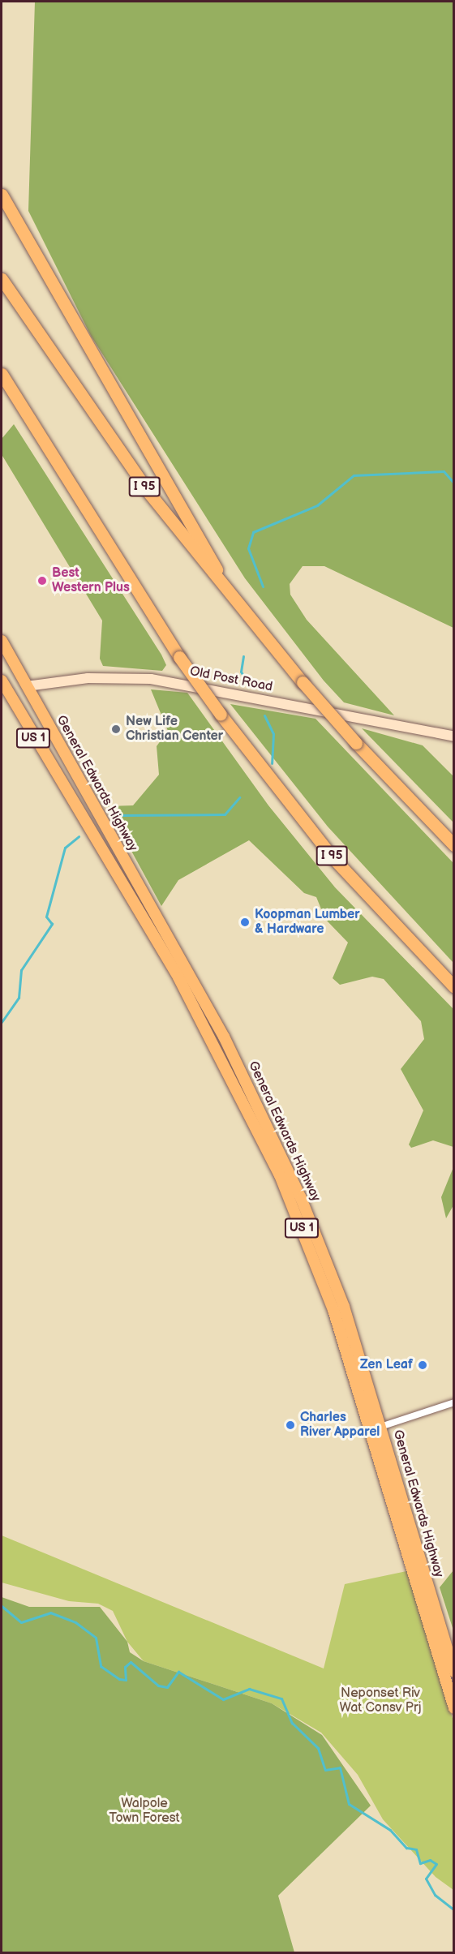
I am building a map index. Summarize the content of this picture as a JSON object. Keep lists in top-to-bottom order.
{
  "streets": {
    "highway": ["I 95"],
    "main road": ["Old Post Road", "US 1", "General Edwards Highway"]
  },
  "crossings": [
    ["Old Post Road", "General Edwards Highway"]
  ],
  "parks": ["Neponset Riv Wat Consv Prj", "Walpole Town Forest"],
  "places": [
    "Best Western Plus",
    "New Life Christian Center",
    "Koopman Lumber & Hardware",
    "Zen Leaf",
    "Charles River Apparel"
  ]
}
